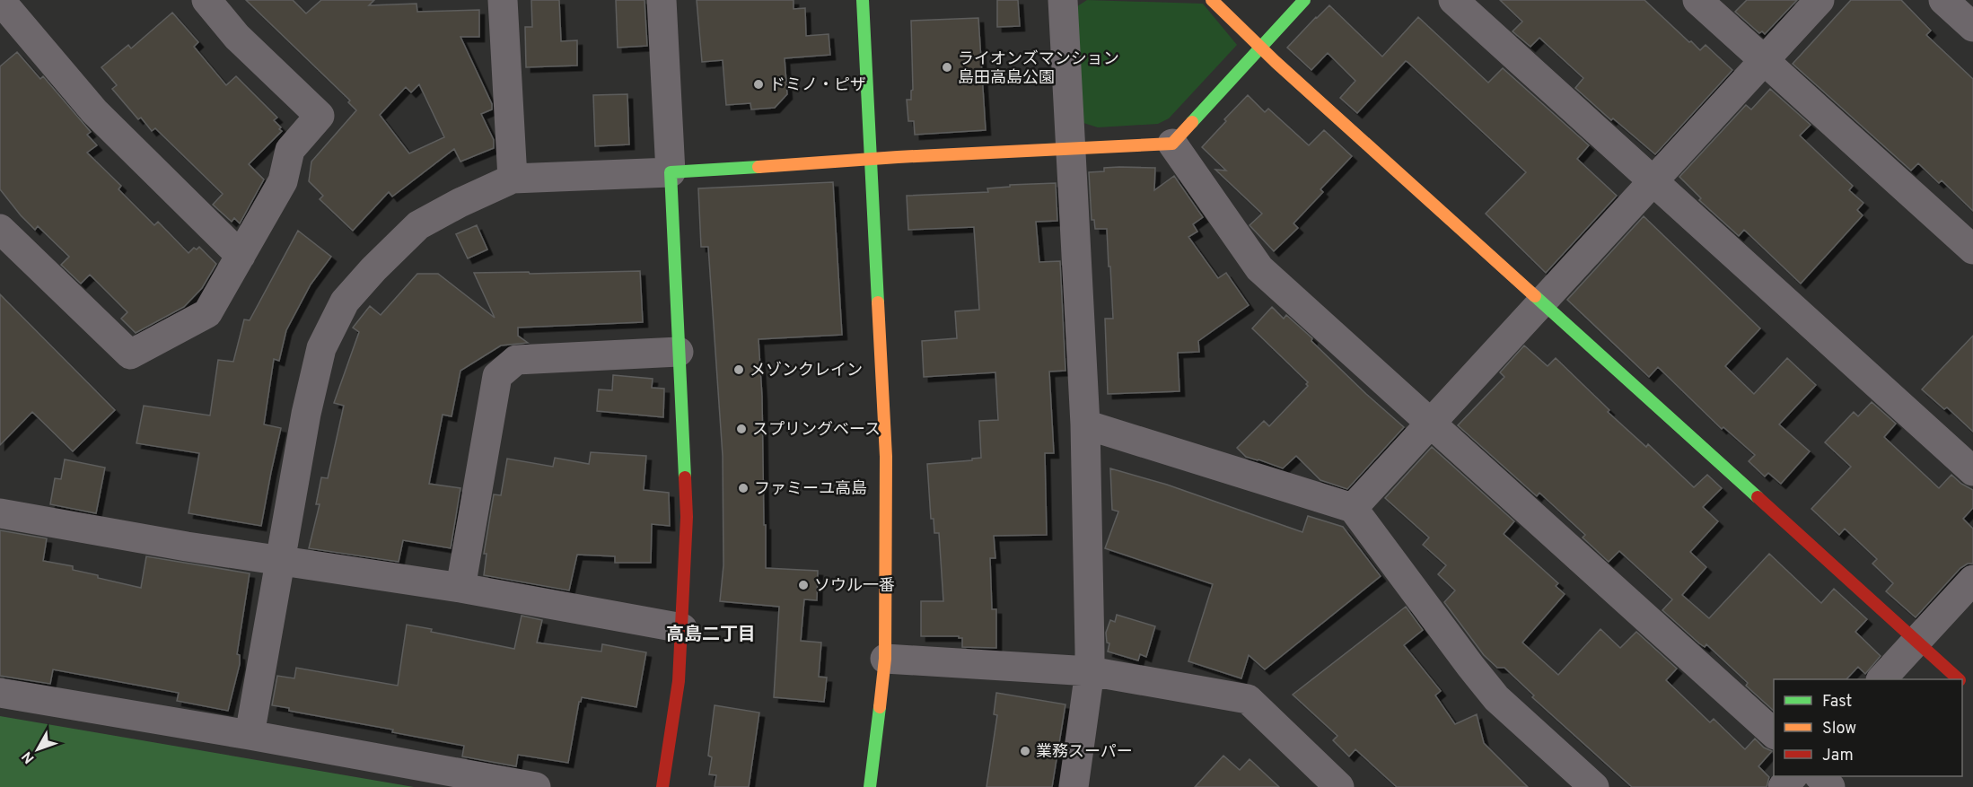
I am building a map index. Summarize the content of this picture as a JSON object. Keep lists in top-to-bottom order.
{
  "districts": ["高島二丁目"],
  "places": [
    "ライオンズマンション 島田高島公園",
    "ドミノ・ピザ",
    "メゾンクレイン",
    "スプリングベース",
    "ファミーユ高島",
    "ソウル一番",
    "業務スーパー"
  ],
  "legend": ["Fast", "Slow", "Jam"],
  "north": "bottom left"
}
